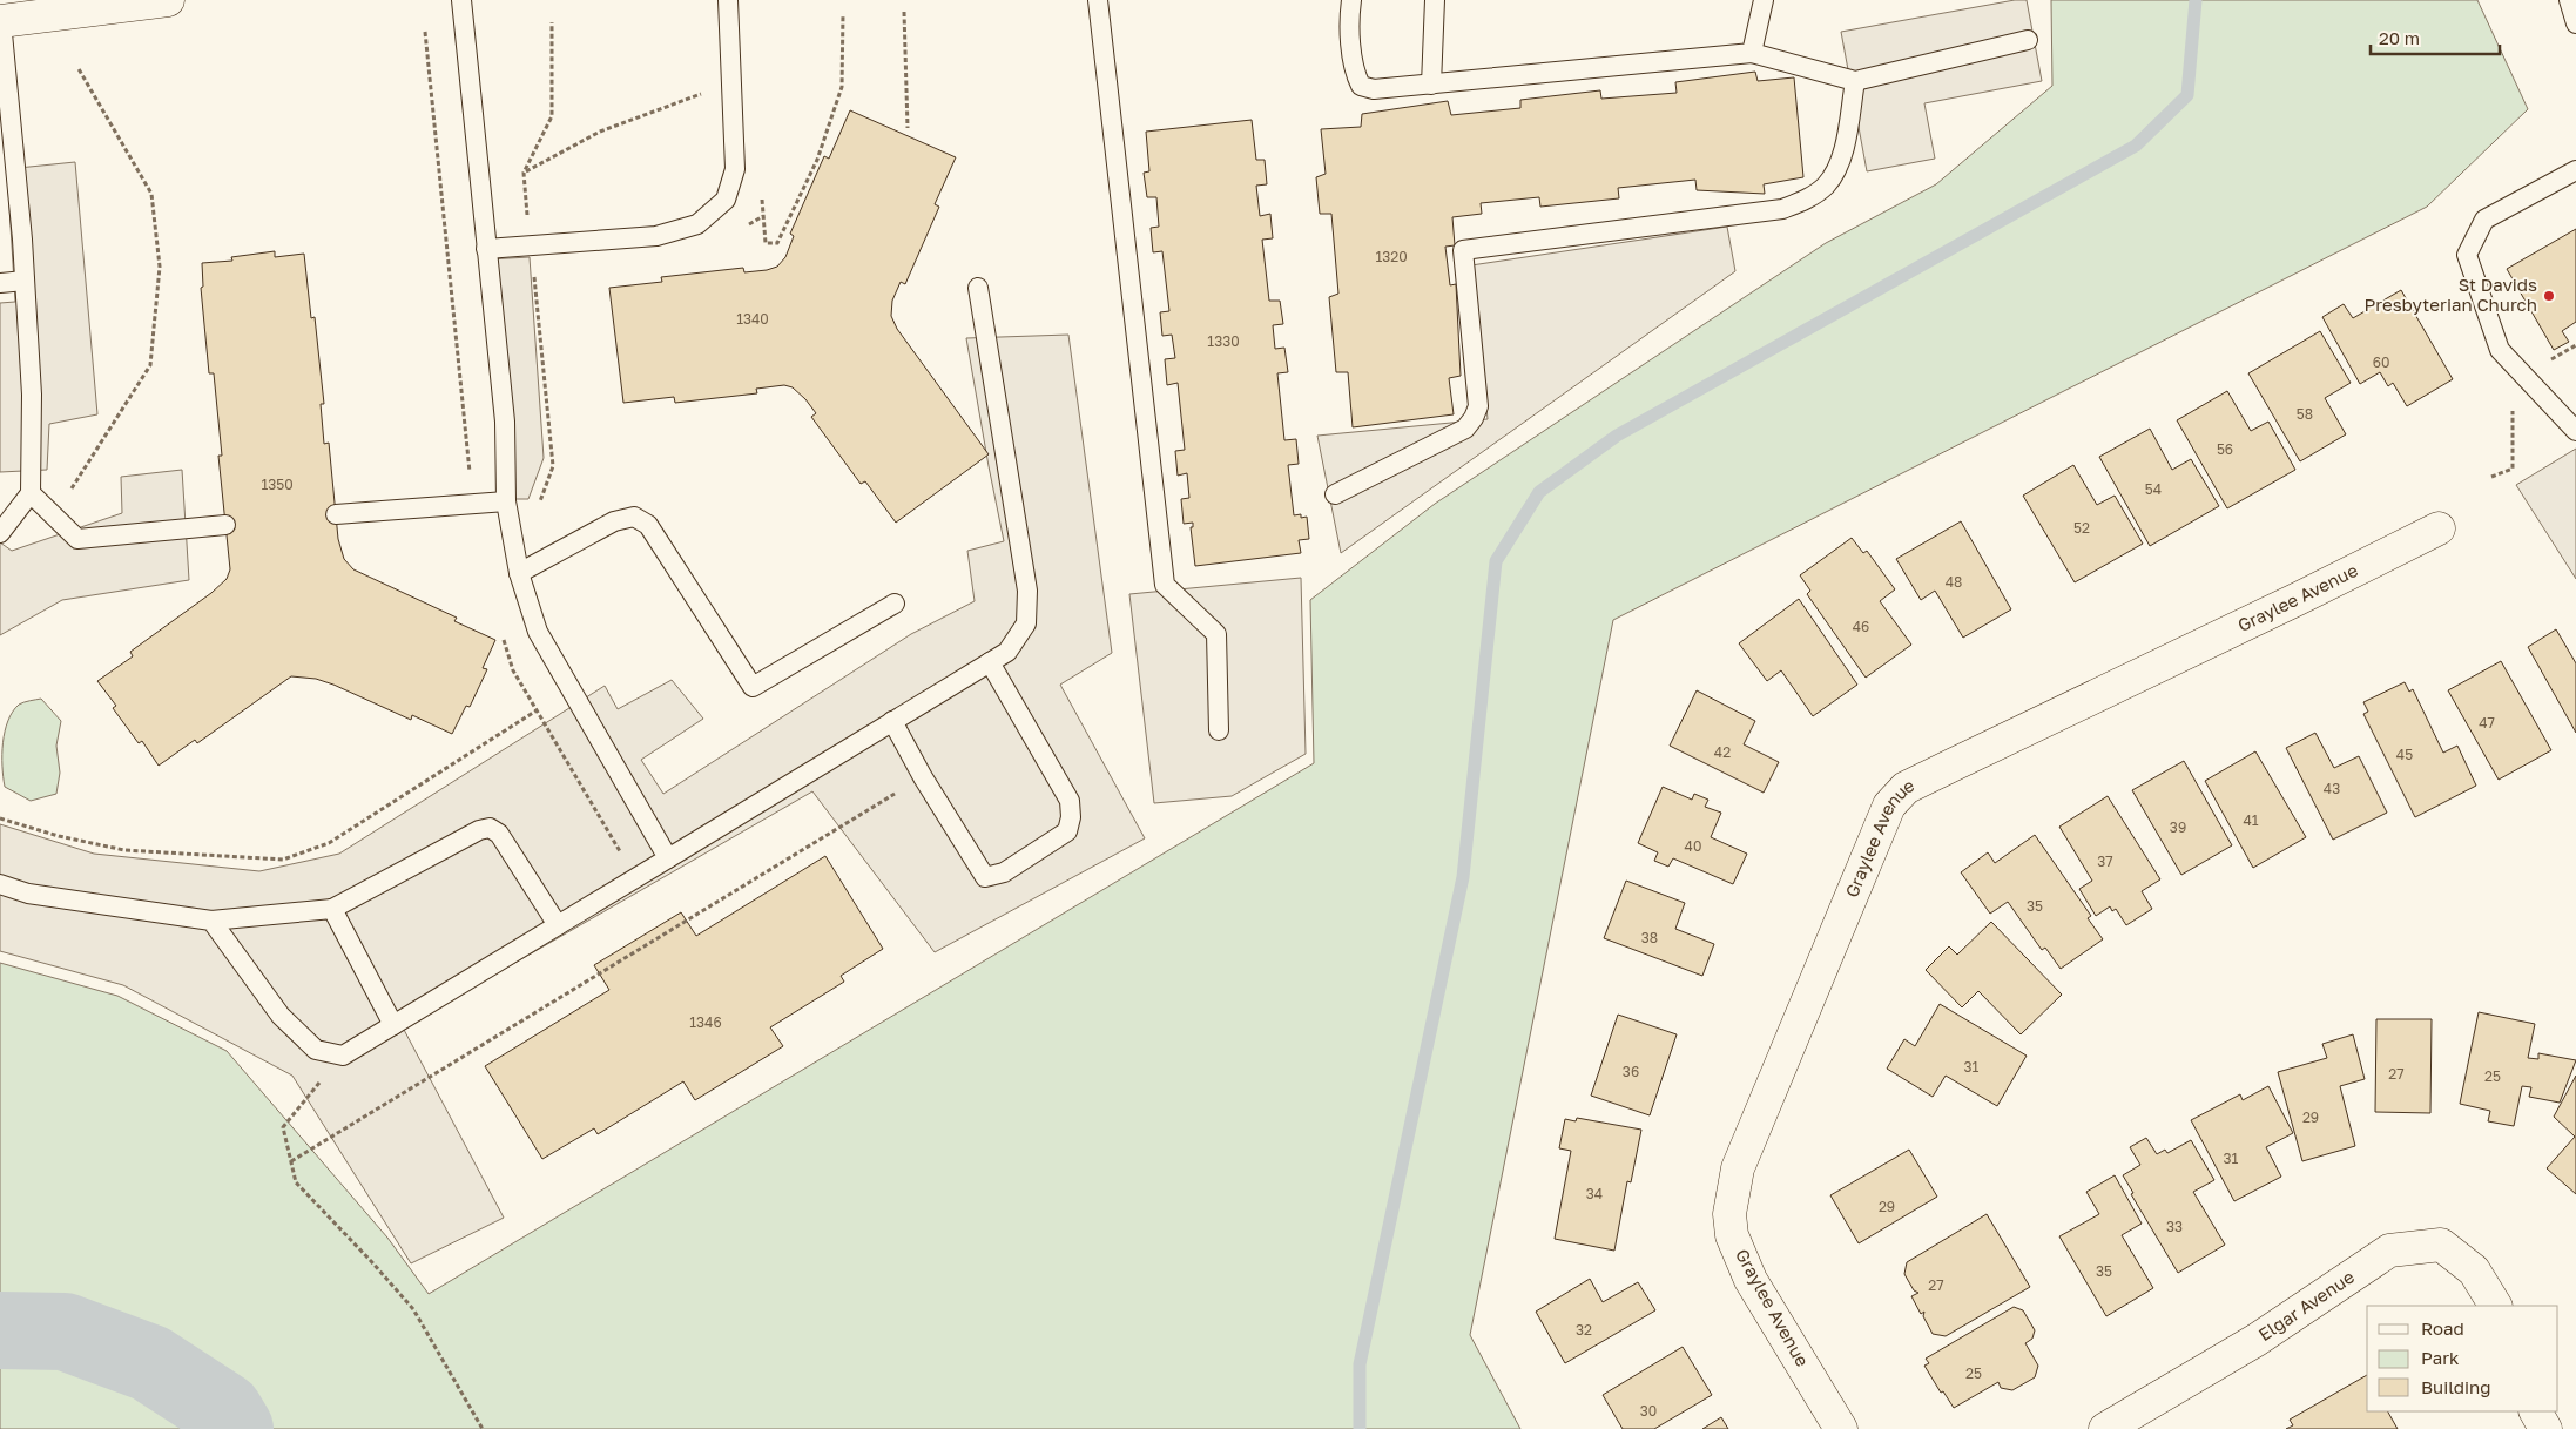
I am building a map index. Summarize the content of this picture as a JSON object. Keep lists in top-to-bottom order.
{
  "streets": {
    "street": ["Graylee Avenue", "Elgar Avenue"]
  },
  "places": ["St Davids Presbyterian Church"],
  "house_numbers": [
    "1320",
    "1340",
    "1330",
    "60",
    "58",
    "56",
    "1350",
    "54",
    "52",
    "48",
    "46",
    "47",
    "42",
    "45",
    "43",
    "41",
    "39",
    "40",
    "37",
    "35",
    "38",
    "1346",
    "31",
    "36",
    "27",
    "25",
    "29",
    "31",
    "34",
    "29",
    "33",
    "35",
    "27",
    "32",
    "25",
    "30"
  ],
  "legend": ["Road", "Park", "Building"],
  "scale_bar": "20 m"
}
